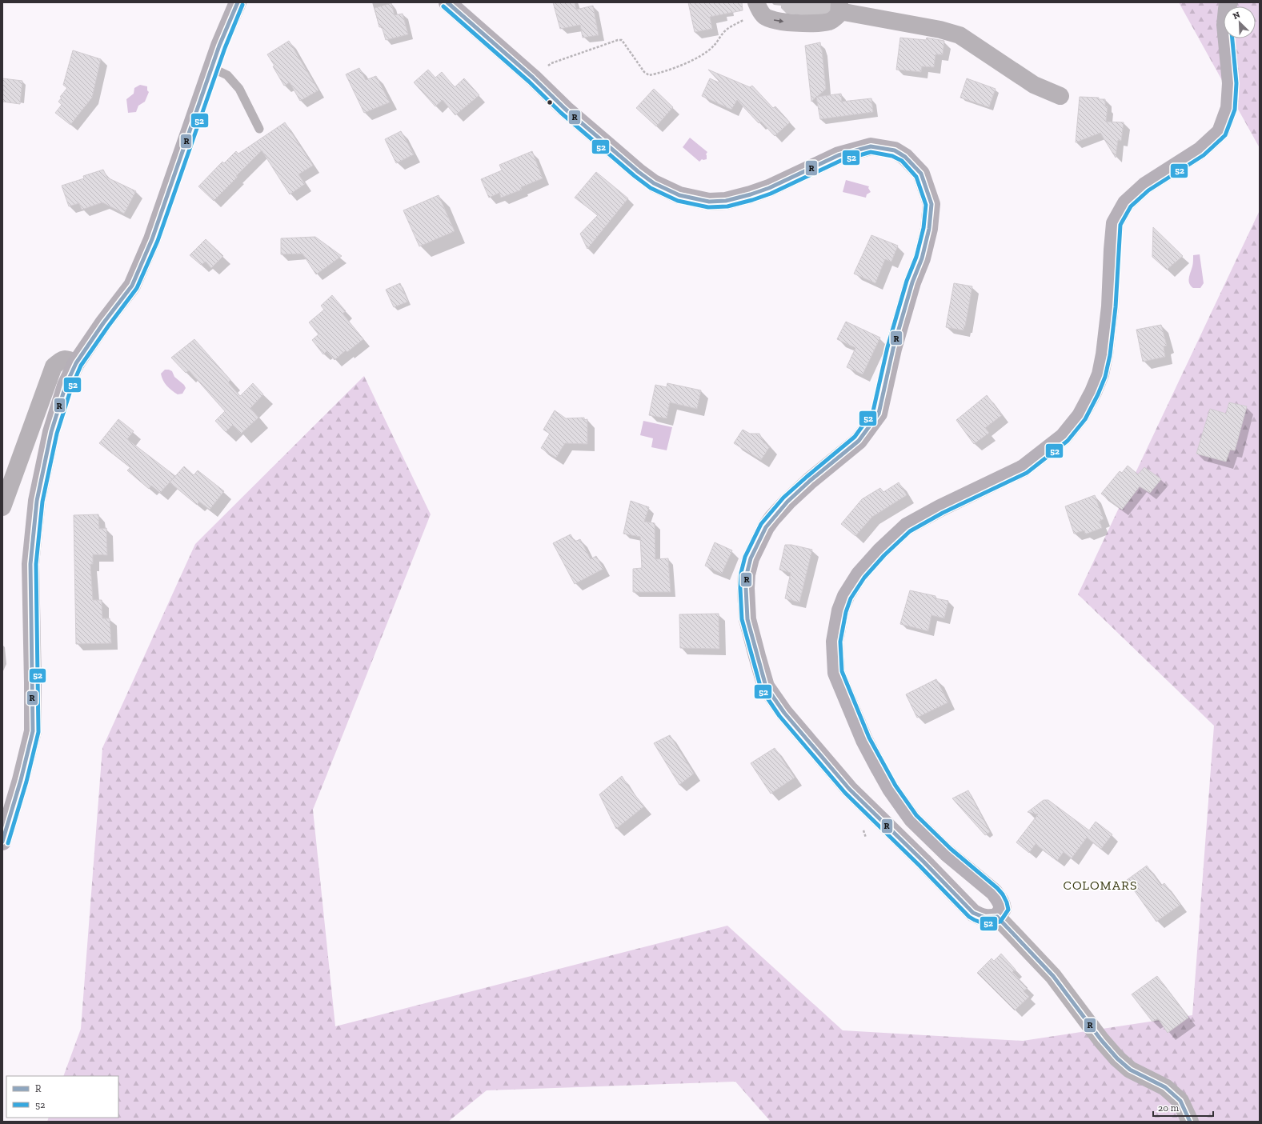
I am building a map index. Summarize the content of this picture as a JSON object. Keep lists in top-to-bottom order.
{
  "districts": ["COLOMARS"],
  "lines": ["transit line R", "transit line 52"],
  "legend": ["R", "52"],
  "scale_bar": "20 m",
  "north": "top left"
}
